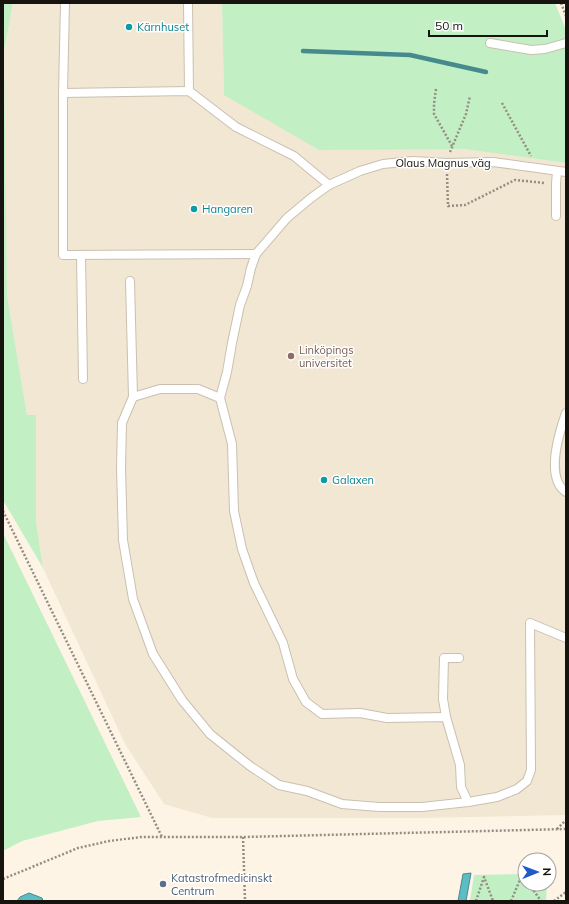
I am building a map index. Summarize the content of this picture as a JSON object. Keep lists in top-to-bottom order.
{
  "streets": {
    "lane": ["Olaus Magnus väg"]
  },
  "places": [
    "Kärnhuset",
    "Hangaren",
    "Linköpings universitet",
    "Galaxen",
    "Katastrofmedicinskt Centrum"
  ],
  "scale_bar": "50 m",
  "north": "right"
}
